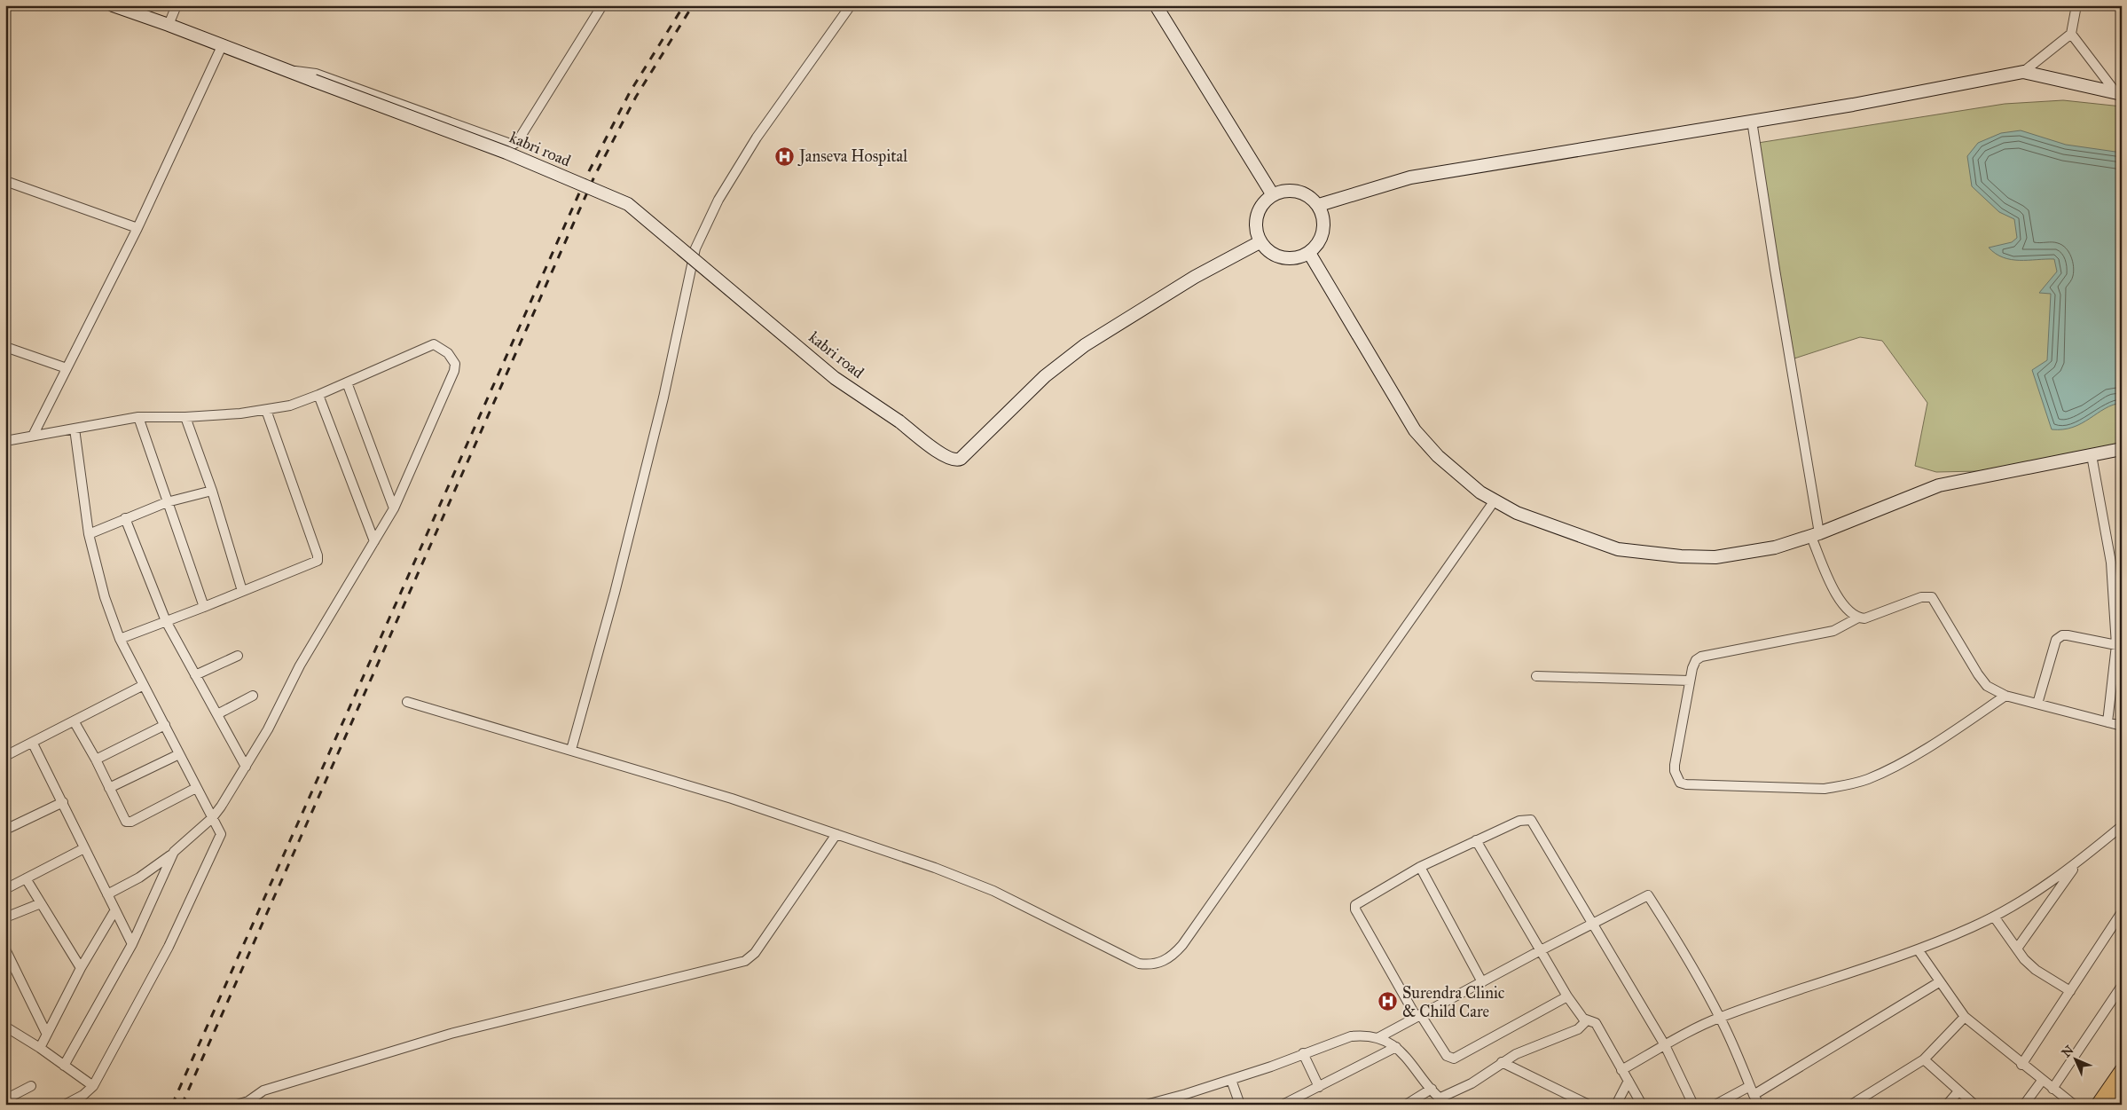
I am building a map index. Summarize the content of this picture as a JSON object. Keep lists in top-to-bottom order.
{
  "streets": {
    "street": ["kabri road"]
  },
  "places": {
    "hospital": ["Janseva Hospital", "Surendra Clinic & Child Care"]
  },
  "north": "top left"
}
